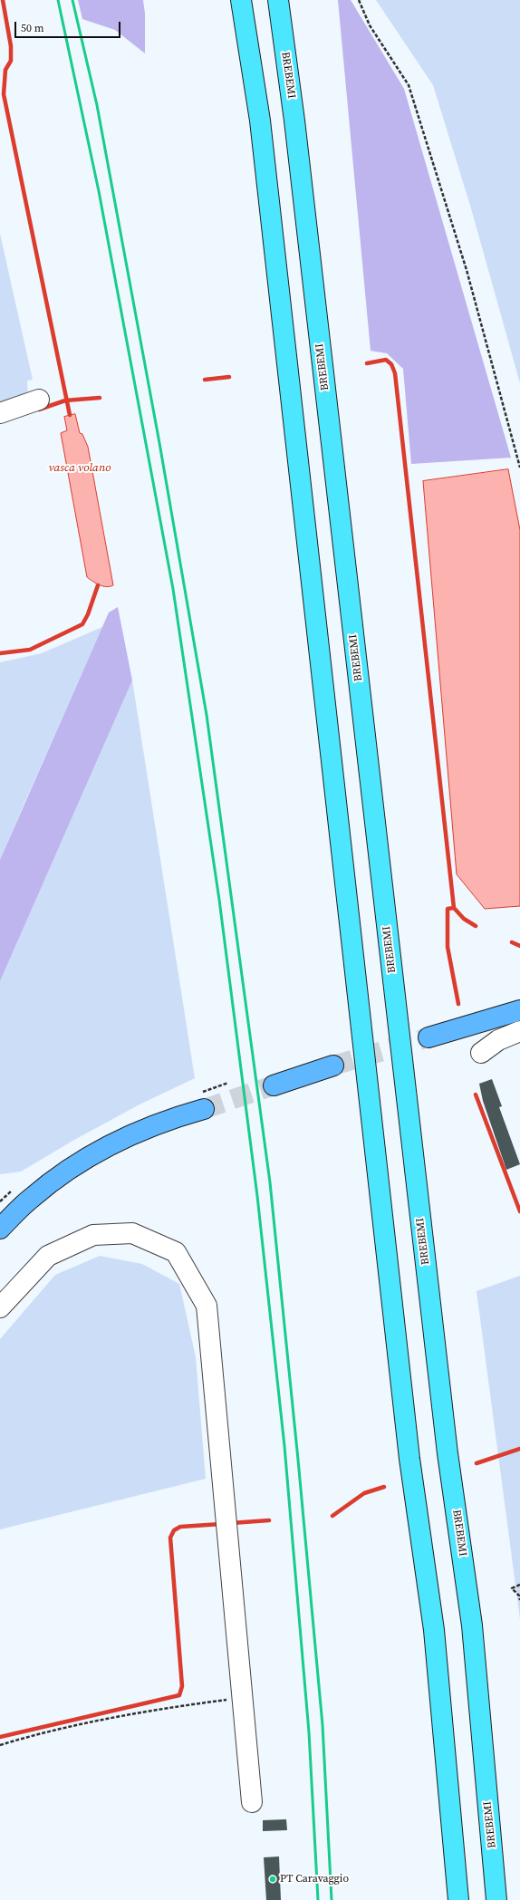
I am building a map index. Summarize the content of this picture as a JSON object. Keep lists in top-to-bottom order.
{
  "streets": {
    "highway": ["BREBEMI"]
  },
  "water": ["vasca volano"],
  "places": ["PT Caravaggio"],
  "scale_bar": "50 m"
}
